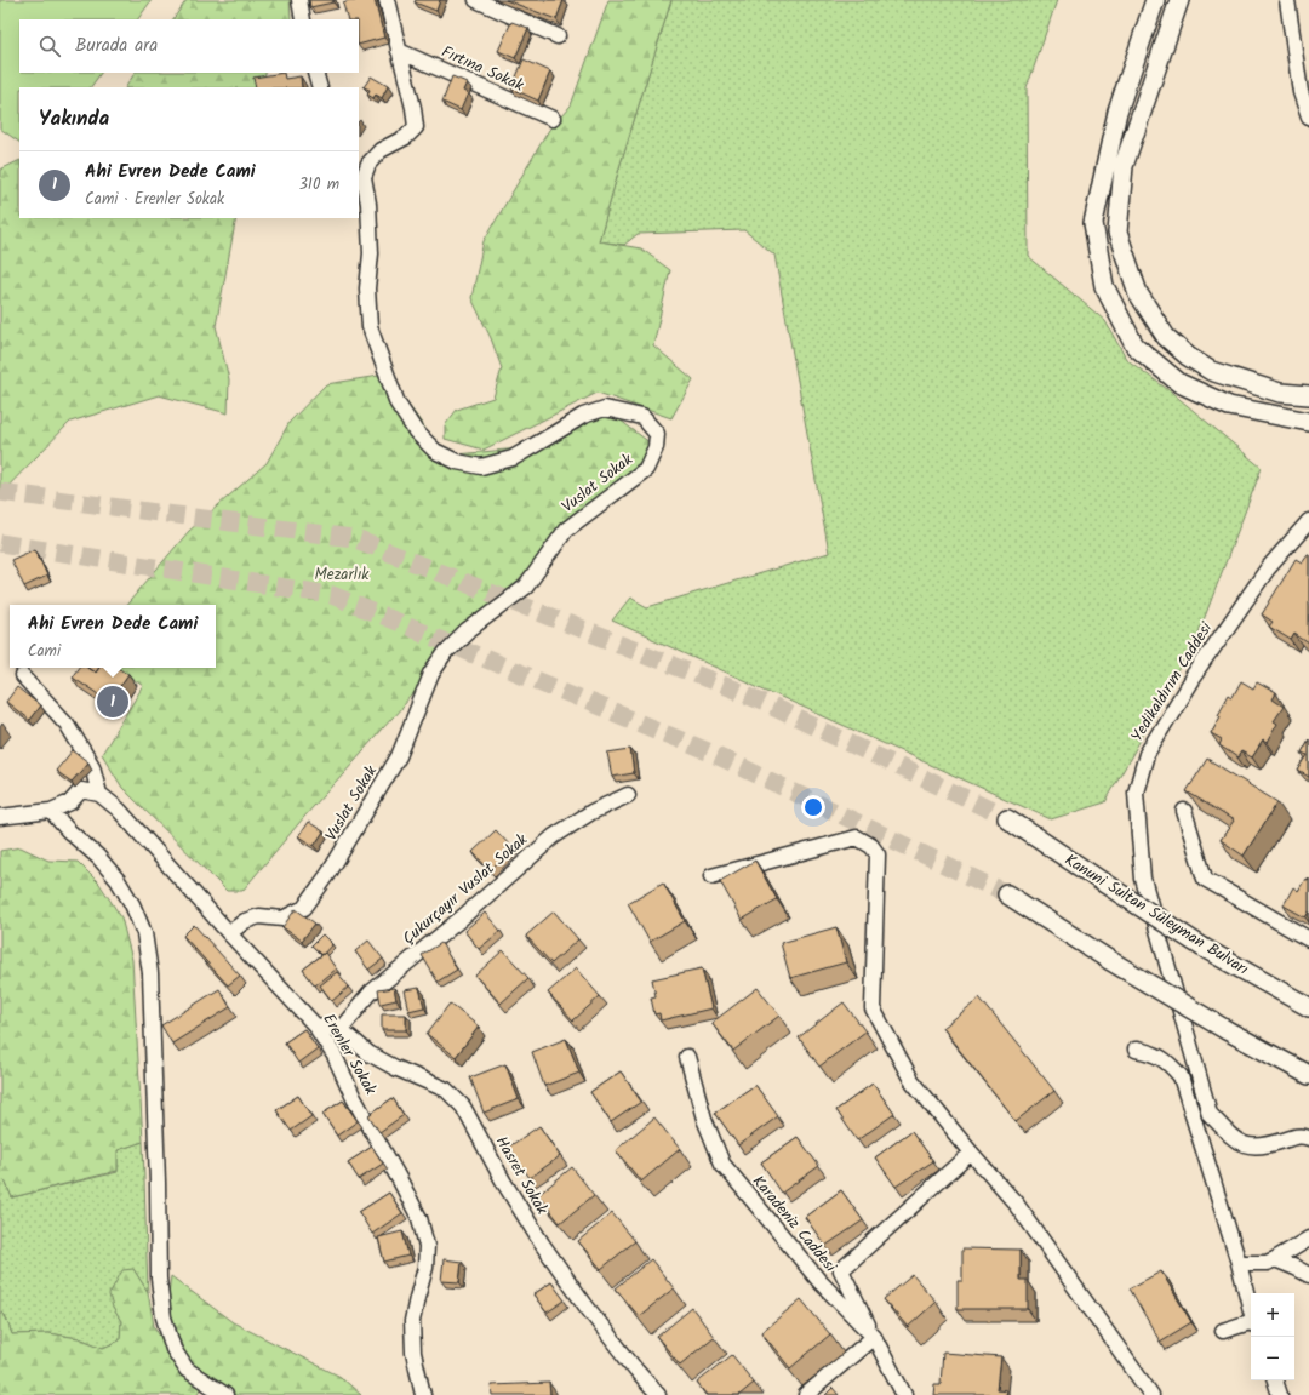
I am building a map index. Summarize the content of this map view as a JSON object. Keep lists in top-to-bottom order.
{
  "streets": {
    "main road": ["Kanuni Sultan Süleyman Bulvarı"],
    "street": [
      "Fırtına Sokak",
      "Vuslat Sokak",
      "Yedikaldırım Caddesi",
      "Çukurçayır Vuslat Sokak",
      "Erenler Sokak",
      "Hasret Sokak",
      "Karadeniz Caddesi"
    ]
  },
  "crossings": [
    ["Fırtına Sokak", "Vuslat Sokak"],
    ["Vuslat Sokak", "Erenler Sokak"],
    ["Çukurçayır Vuslat Sokak", "Hasret Sokak"]
  ],
  "parks": ["Mezarlık"],
  "page": {
    "search": "Burada ara",
    "heading": "Yakında",
    "list": [
      {
        "mark": "1",
        "name": "Ahi Evren Dede Cami",
        "note": "Cami · Erenler Sokak",
        "value": "310 m"
      }
    ],
    "popup": ["Ahi Evren Dede Cami", "Cami"],
    "pins": "1",
    "map_buttons": ["+", "−"]
  }
}
